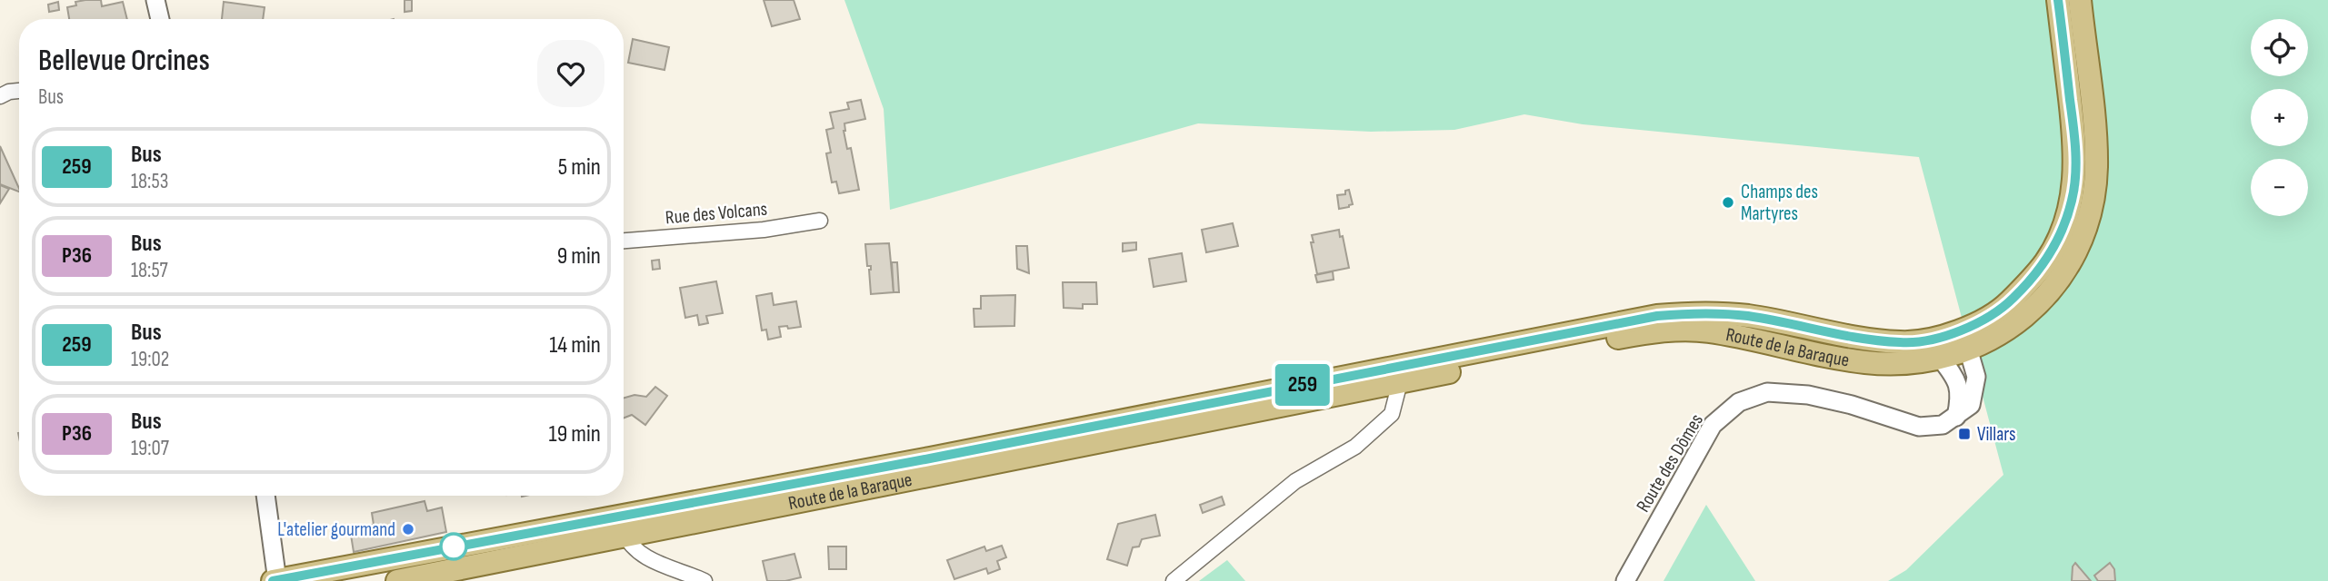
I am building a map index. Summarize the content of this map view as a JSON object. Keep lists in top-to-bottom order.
{
  "streets": {
    "main road": ["Route de la Baraque"],
    "street": ["Rue des Volcans", "Route des Dômes"]
  },
  "places": {
    "other": ["Champs des Martyres", "L'atelier gourmand"],
    "transit": ["Villars"]
  },
  "lines": ["bus line 259"],
  "page": {
    "on_map": "259",
    "map_buttons": ["+", "−"],
    "heading": ["Bellevue Orcines", "Bus"],
    "list": [
      {
        "mark": "259",
        "name": "Bus",
        "note": "18:53",
        "value": "5 min"
      },
      {
        "mark": "P36",
        "name": "Bus",
        "note": "18:57",
        "value": "9 min"
      },
      {
        "mark": "259",
        "name": "Bus",
        "note": "19:02",
        "value": "14 min"
      },
      {
        "mark": "P36",
        "name": "Bus",
        "note": "19:07",
        "value": "19 min"
      }
    ]
  }
}
